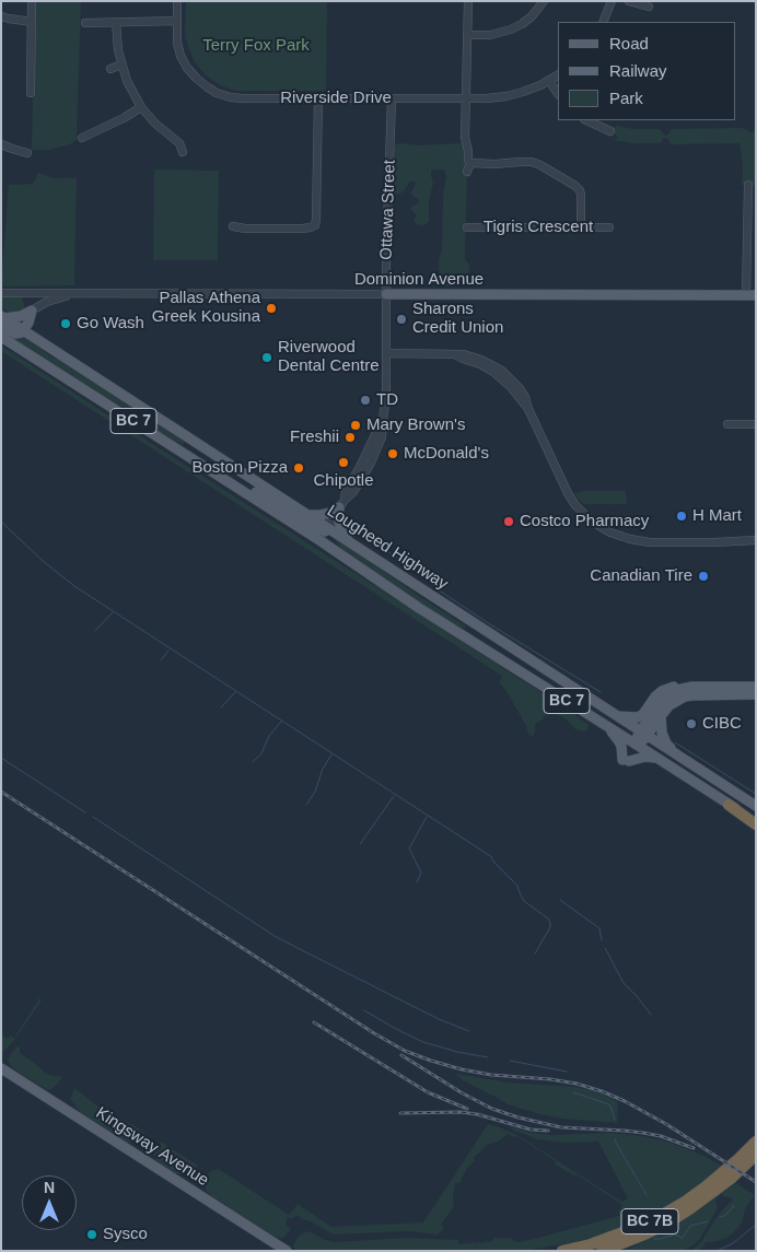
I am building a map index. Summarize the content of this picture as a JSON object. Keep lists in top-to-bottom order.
{
  "streets": {
    "highway": ["BC 7B"],
    "main road": [
      "Dominion Avenue",
      "BC 7",
      "Lougheed Highway",
      "Kingsway Avenue"
    ],
    "street": ["Riverside Drive", "Ottawa Street", "Tigris Crescent"]
  },
  "crossings": [
    ["Riverside Drive", "Ottawa Street"],
    ["Ottawa Street", "Dominion Avenue"],
    ["Ottawa Street", "Lougheed Highway"]
  ],
  "parks": ["Terry Fox Park"],
  "places": [
    "Pallas Athena Greek Kousina",
    "Sharons Credit Union",
    "Go Wash",
    "Riverwood Dental Centre",
    "TD",
    "Mary Brown's",
    "Freshii",
    "McDonald's",
    "Chipotle",
    "Boston Pizza",
    "H Mart",
    "Costco Pharmacy",
    "Canadian Tire",
    "CIBC",
    "Sysco"
  ],
  "legend": ["Road", "Railway", "Park"],
  "north": "top"
}
